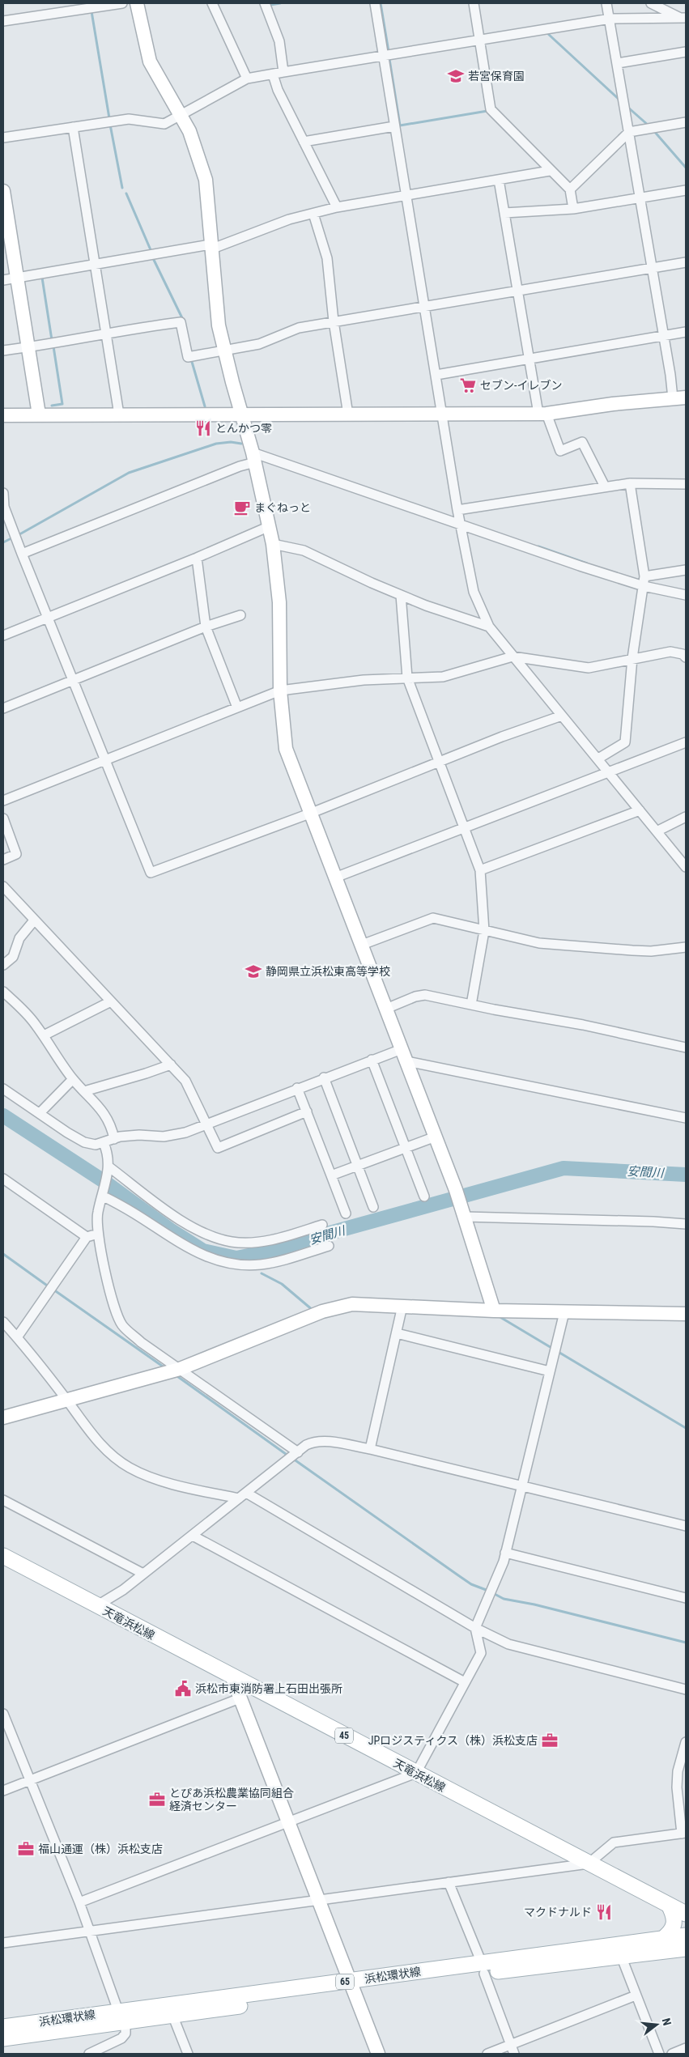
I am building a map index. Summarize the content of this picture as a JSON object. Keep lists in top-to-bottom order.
{
  "streets": {
    "main road": [
      "天竜浜松線",
      "45",
      "浜松環状線",
      "65"
    ]
  },
  "water": ["安間川"],
  "places": {
    "school or university": ["若宮保育園", "静岡県立浜松東高等学校"],
    "supermarket": ["セブン-イレブン"],
    "restaurant": ["とんかつ零", "マクドナルド"],
    "cafe": ["まぐねっと"],
    "public building": ["浜松市東消防署上石田出張所"],
    "office": ["JPロジスティクス（株）浜松支店", "とぴあ浜松農業協同組合 経済センター", "福山通運（株）浜松支店"]
  },
  "north": "right"
}
